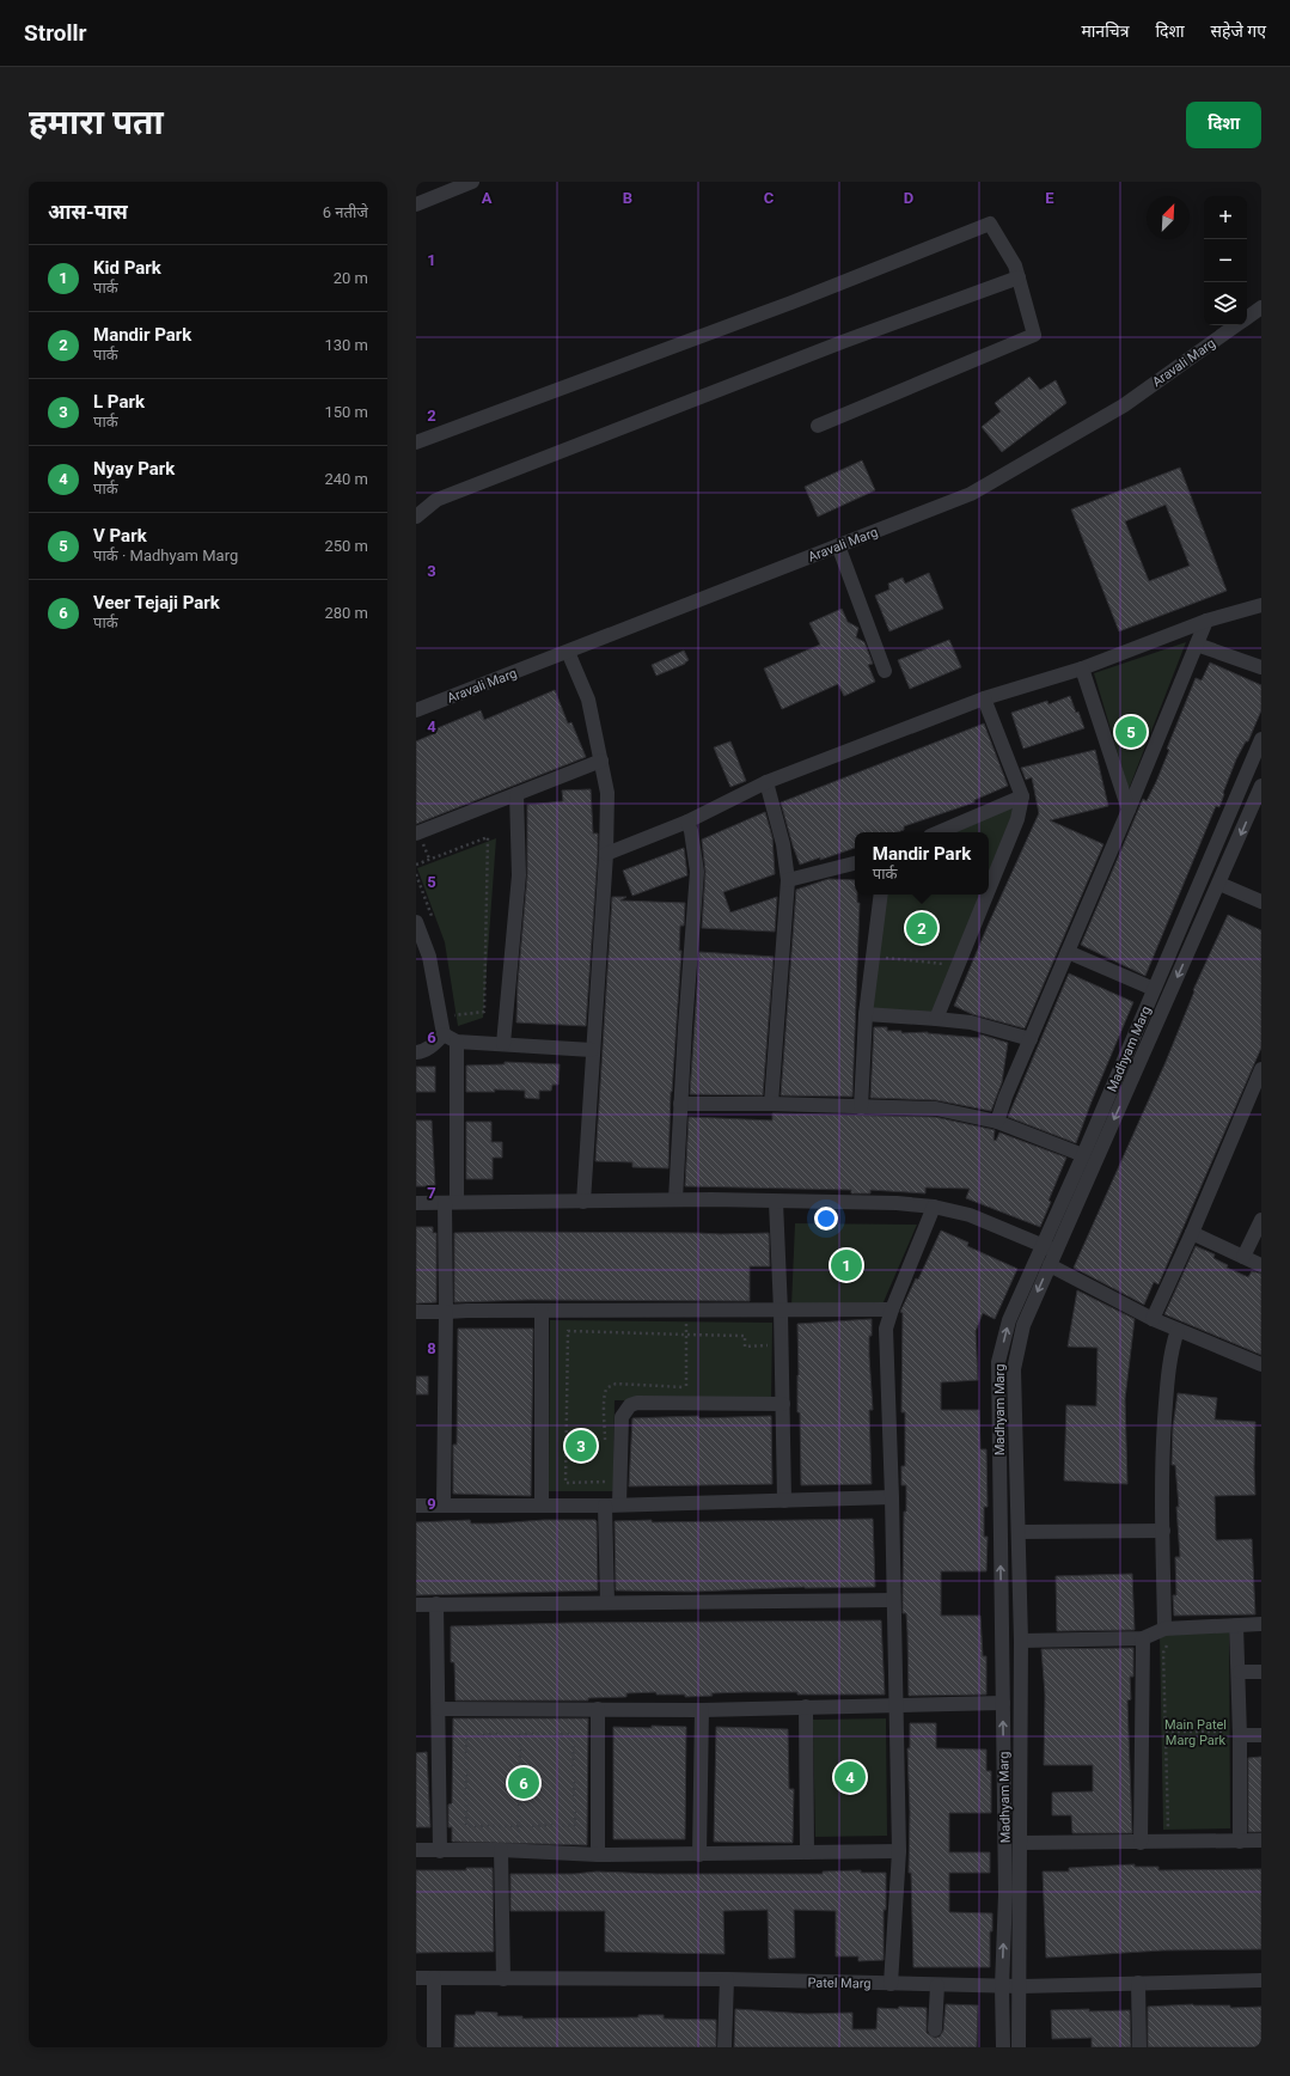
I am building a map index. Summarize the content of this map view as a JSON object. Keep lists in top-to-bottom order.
{
  "streets": {
    "street": ["Aravali Marg", "Madhyam Marg", "Patel Marg"]
  },
  "crossings": [
    ["Madhyam Marg", "Patel Marg"]
  ],
  "parks": ["Main Patel Marg Park"],
  "north": "top right",
  "page": {
    "header": "Strollr",
    "nav": ["मानचित्र", "दिशा", "सहेजे गए"],
    "buttons": "दिशा",
    "title": "हमारा पता",
    "heading": ["आस-पास", "6 नतीजे"],
    "map_buttons": ["+", "−"],
    "list": [
      {
        "mark": "1",
        "name": "Kid Park",
        "note": "पार्क",
        "value": "20 m"
      },
      {
        "mark": "2",
        "name": "Mandir Park",
        "note": "पार्क",
        "value": "130 m"
      },
      {
        "mark": "3",
        "name": "L Park",
        "note": "पार्क",
        "value": "150 m"
      },
      {
        "mark": "4",
        "name": "Nyay Park",
        "note": "पार्क",
        "value": "240 m"
      },
      {
        "mark": "5",
        "name": "V Park",
        "note": "पार्क · Madhyam Marg",
        "value": "250 m"
      },
      {
        "mark": "6",
        "name": "Veer Tejaji Park",
        "note": "पार्क",
        "value": "280 m"
      }
    ],
    "pins": [
      "5",
      "2",
      "1",
      "3",
      "4",
      "6"
    ],
    "popup": ["Mandir Park", "पार्क"]
  },
  "grid": {
    "columns": [
      "A",
      "B",
      "C",
      "D",
      "E"
    ],
    "rows": [
      "1",
      "2",
      "3",
      "4",
      "5",
      "6",
      "7",
      "8",
      "9"
    ]
  }
}
